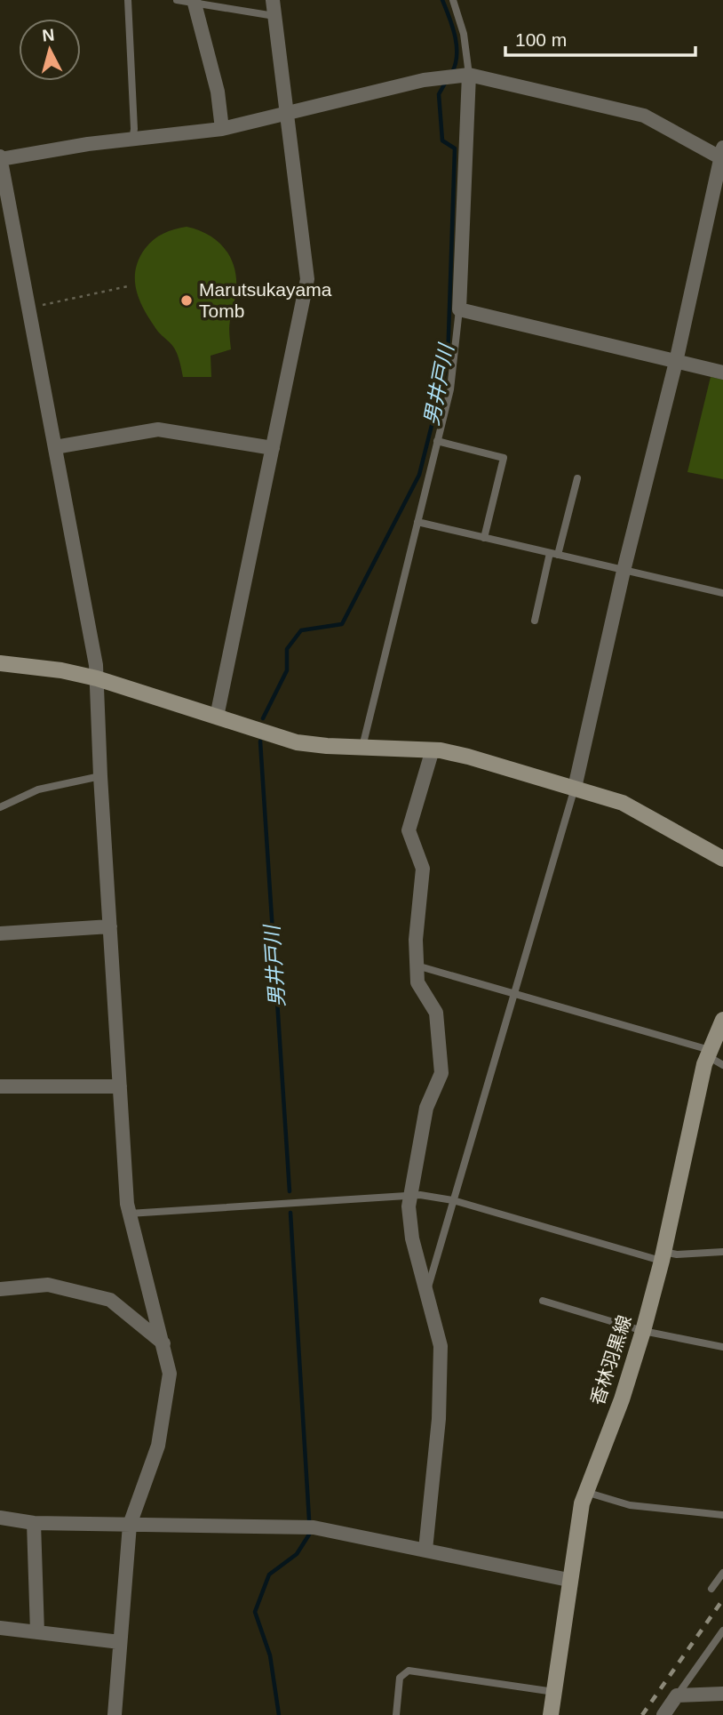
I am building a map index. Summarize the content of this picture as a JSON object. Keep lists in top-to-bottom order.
{
  "streets": {
    "street": ["香林羽黒線"]
  },
  "water": ["男井戸川"],
  "places": ["Marutsukayama Tomb"],
  "scale_bar": "100 m",
  "north": "top"
}
